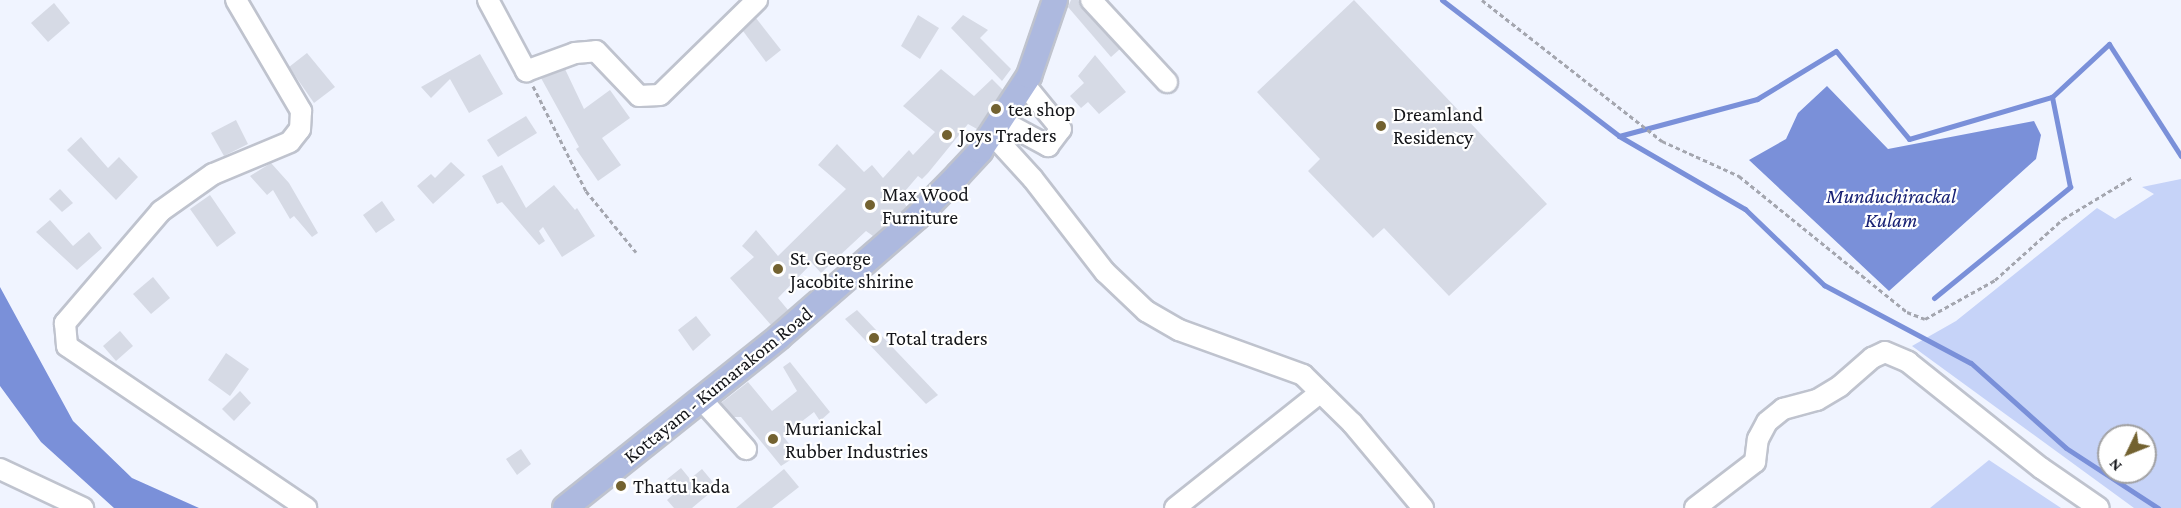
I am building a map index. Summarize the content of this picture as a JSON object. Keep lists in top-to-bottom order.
{
  "streets": {
    "main road": ["Kottayam - Kumarakom Road"]
  },
  "water": ["Munduchirackal Kulam"],
  "places": [
    "tea shop",
    "Dreamland Residency",
    "Joys Traders",
    "Max Wood Furniture",
    "St. George Jacobite shirine",
    "Total traders",
    "Murianickal Rubber Industries",
    "Thattu kada"
  ],
  "north": "bottom left"
}
